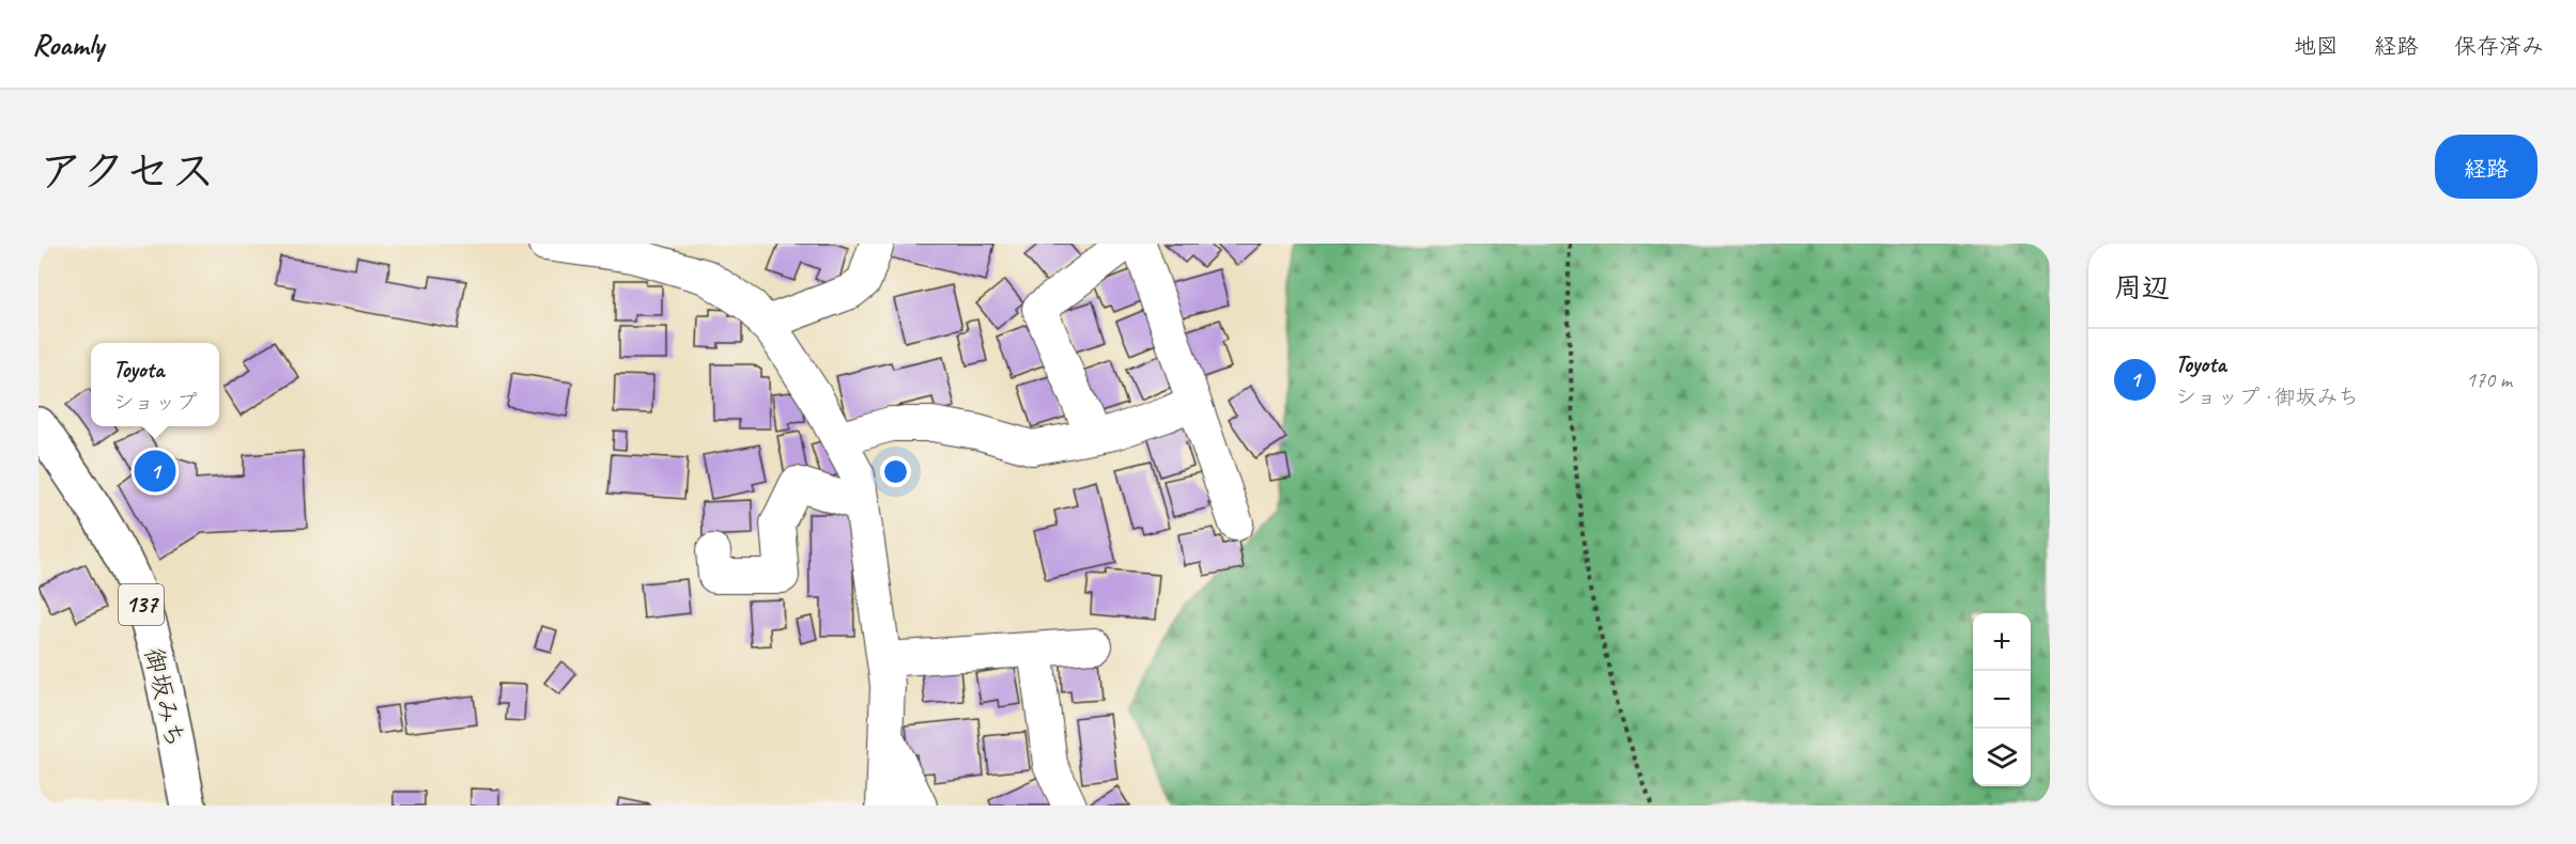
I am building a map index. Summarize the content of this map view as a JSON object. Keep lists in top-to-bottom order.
{
  "streets": {
    "highway": ["137", "御坂みち"]
  },
  "page": {
    "header": "Roamly",
    "nav": ["地図", "経路", "保存済み"],
    "title": "アクセス",
    "buttons": "経路",
    "heading": "周辺",
    "list": [
      {
        "mark": "1",
        "name": "Toyota",
        "note": "ショップ · 御坂みち",
        "value": "170 m"
      }
    ],
    "popup": ["Toyota", "ショップ"],
    "pins": "1",
    "map_buttons": ["+", "−"]
  }
}
